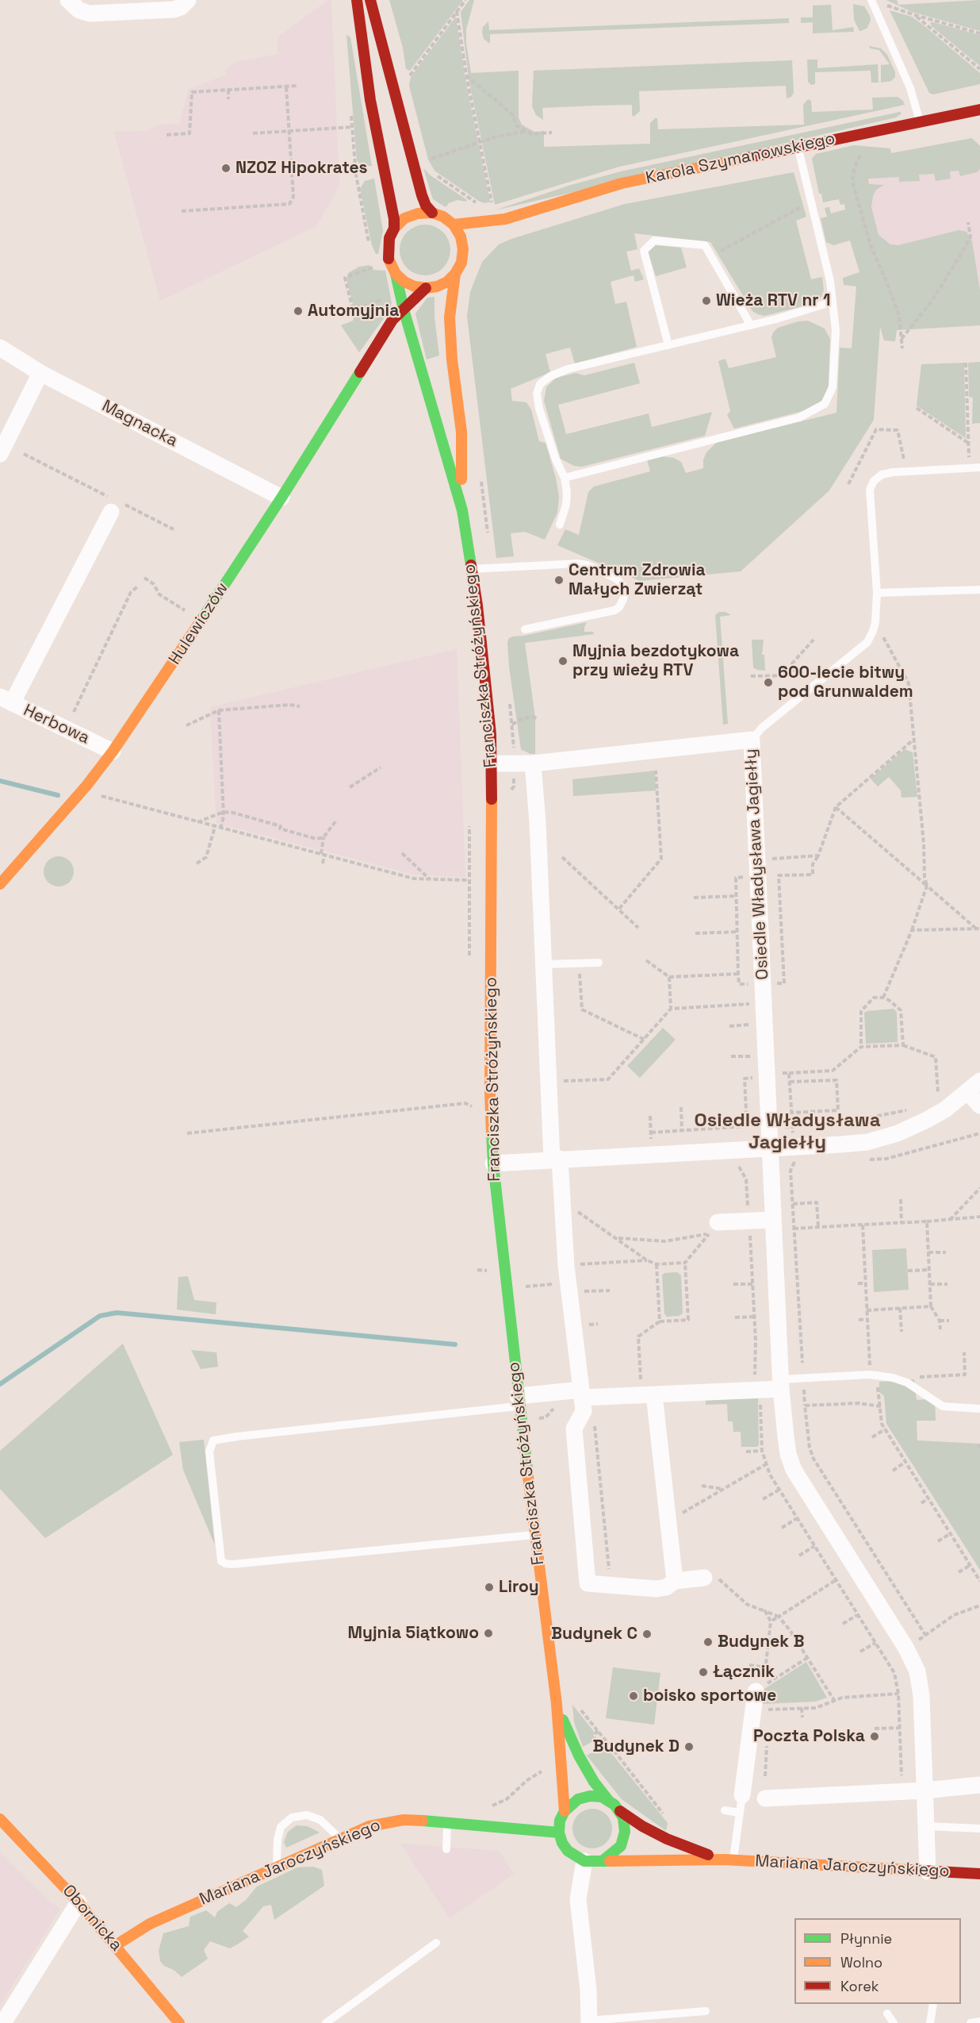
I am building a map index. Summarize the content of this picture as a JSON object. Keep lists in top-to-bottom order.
{
  "streets": {
    "street": [
      "Karola Szymanowskiego",
      "Magnacka",
      "Hulewiczów",
      "Franciszka Stróżyńskiego",
      "Herbowa",
      "Osiedle Władysława Jagiełły",
      "Mariana Jaroczyńskiego",
      "Obornicka"
    ]
  },
  "crossings": [
    ["Karola Szymanowskiego", "Hulewiczów"],
    ["Karola Szymanowskiego", "Franciszka Stróżyńskiego"],
    ["Magnacka", "Hulewiczów"],
    ["Hulewiczów", "Franciszka Stróżyńskiego"],
    ["Hulewiczów", "Herbowa"],
    ["Franciszka Stróżyńskiego", "Osiedle Władysława Jagiełły"],
    ["Franciszka Stróżyńskiego", "Mariana Jaroczyńskiego"],
    ["Osiedle Władysława Jagiełły", "Mariana Jaroczyńskiego"],
    ["Mariana Jaroczyńskiego", "Obornicka"]
  ],
  "districts": ["Osiedle Władysława Jagiełły"],
  "places": [
    "NZOZ Hipokrates",
    "Wieża RTV nr 1",
    "Automyjnia",
    "Centrum Zdrowia Małych Zwierząt",
    "Myjnia bezdotykowa przy wieży RTV",
    "600-lecie bitwy pod Grunwaldem",
    "Liroy",
    "Myjnia 5iątkowo",
    "Budynek C",
    "Budynek B",
    "Łącznik",
    "boisko sportowe",
    "Poczta Polska",
    "Budynek D"
  ],
  "legend": ["Płynnie", "Wolno", "Korek"]
}
